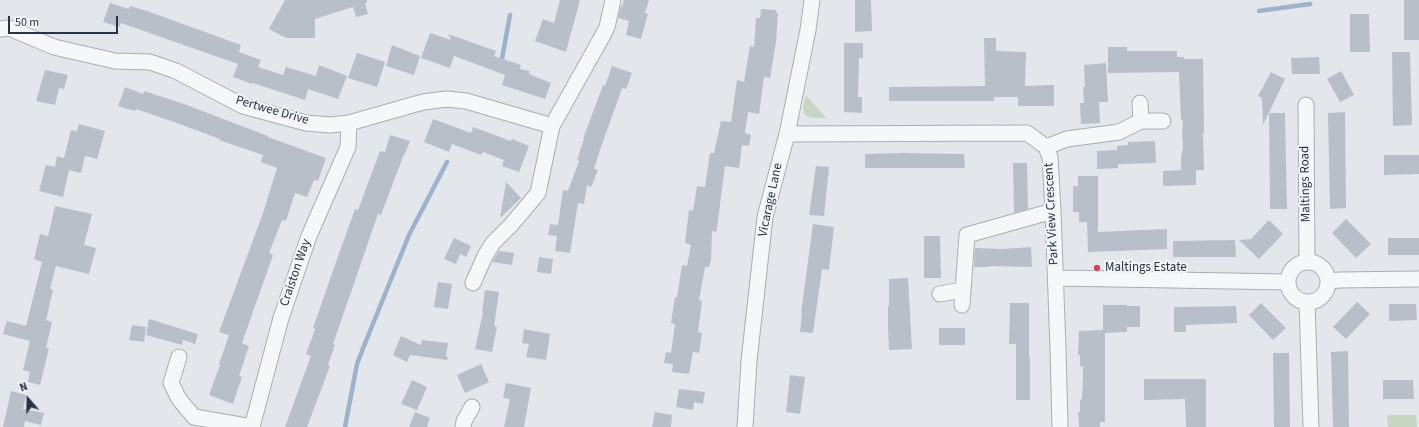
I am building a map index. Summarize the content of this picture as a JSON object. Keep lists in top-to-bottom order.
{
  "streets": {
    "street": [
      "Pertwee Drive",
      "Maltings Road",
      "Vicarage Lane",
      "Park View Crescent",
      "Craiston Way"
    ]
  },
  "crossings": [
    ["Pertwee Drive", "Craiston Way"],
    ["Vicarage Lane", "Park View Crescent"]
  ],
  "places": ["Maltings Estate"],
  "scale_bar": "50 m",
  "north": "top"
}
